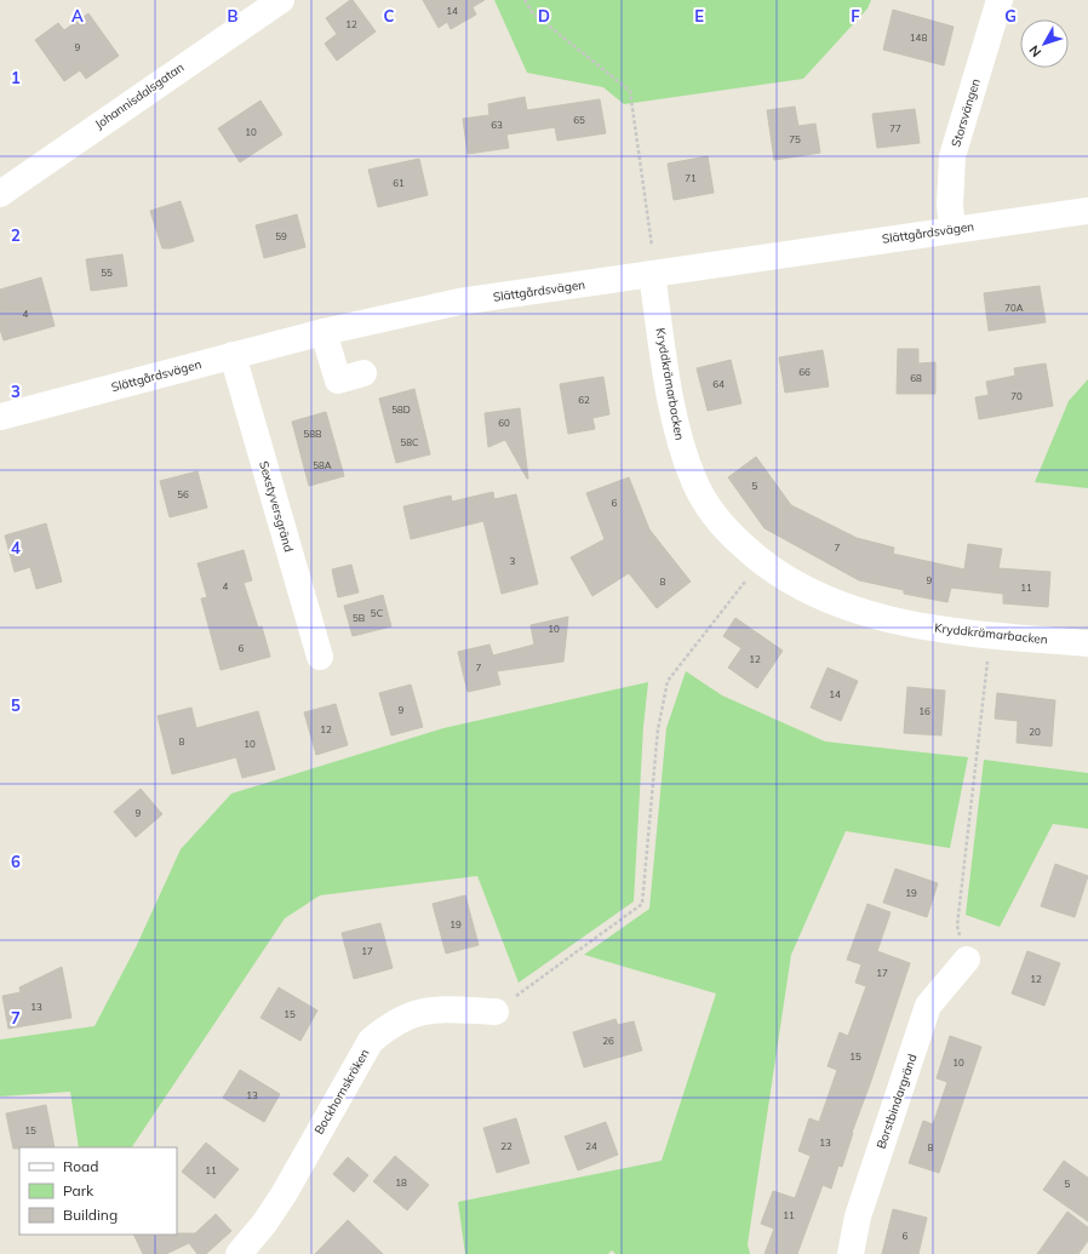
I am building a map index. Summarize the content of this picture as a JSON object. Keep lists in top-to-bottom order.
{
  "streets": {
    "street": [
      "Johannisdalsgatan",
      "Storsvängen",
      "Slättgårdsvägen",
      "Kryddkrämarbacken",
      "Sexstyversgränd",
      "Bockhornskröken",
      "Borstbindargränd"
    ]
  },
  "crossings": [
    ["Storsvängen", "Slättgårdsvägen"],
    ["Slättgårdsvägen", "Kryddkrämarbacken"],
    ["Slättgårdsvägen", "Sexstyversgränd"]
  ],
  "house_numbers": [
    "14",
    "12",
    "148",
    "9",
    "65",
    "63",
    "77",
    "10",
    "75",
    "71",
    "61",
    "59",
    "55",
    "70A",
    "4",
    "66",
    "68",
    "64",
    "70",
    "62",
    "58D",
    "60",
    "58B",
    "58C",
    "58A",
    "5",
    "56",
    "6",
    "7",
    "3",
    "9",
    "8",
    "4",
    "11",
    "5C",
    "5B",
    "10",
    "6",
    "12",
    "7",
    "14",
    "9",
    "16",
    "12",
    "20",
    "8",
    "10",
    "9",
    "19",
    "19",
    "17",
    "17",
    "12",
    "13",
    "15",
    "26",
    "15",
    "10",
    "13",
    "15",
    "13",
    "22",
    "24",
    "8",
    "11",
    "18",
    "5",
    "11",
    "6"
  ],
  "legend": ["Road", "Park", "Building"],
  "north": "bottom left",
  "grid": {
    "columns": [
      "A",
      "B",
      "C",
      "D",
      "E",
      "F",
      "G"
    ],
    "rows": [
      "1",
      "2",
      "3",
      "4",
      "5",
      "6",
      "7"
    ]
  }
}
